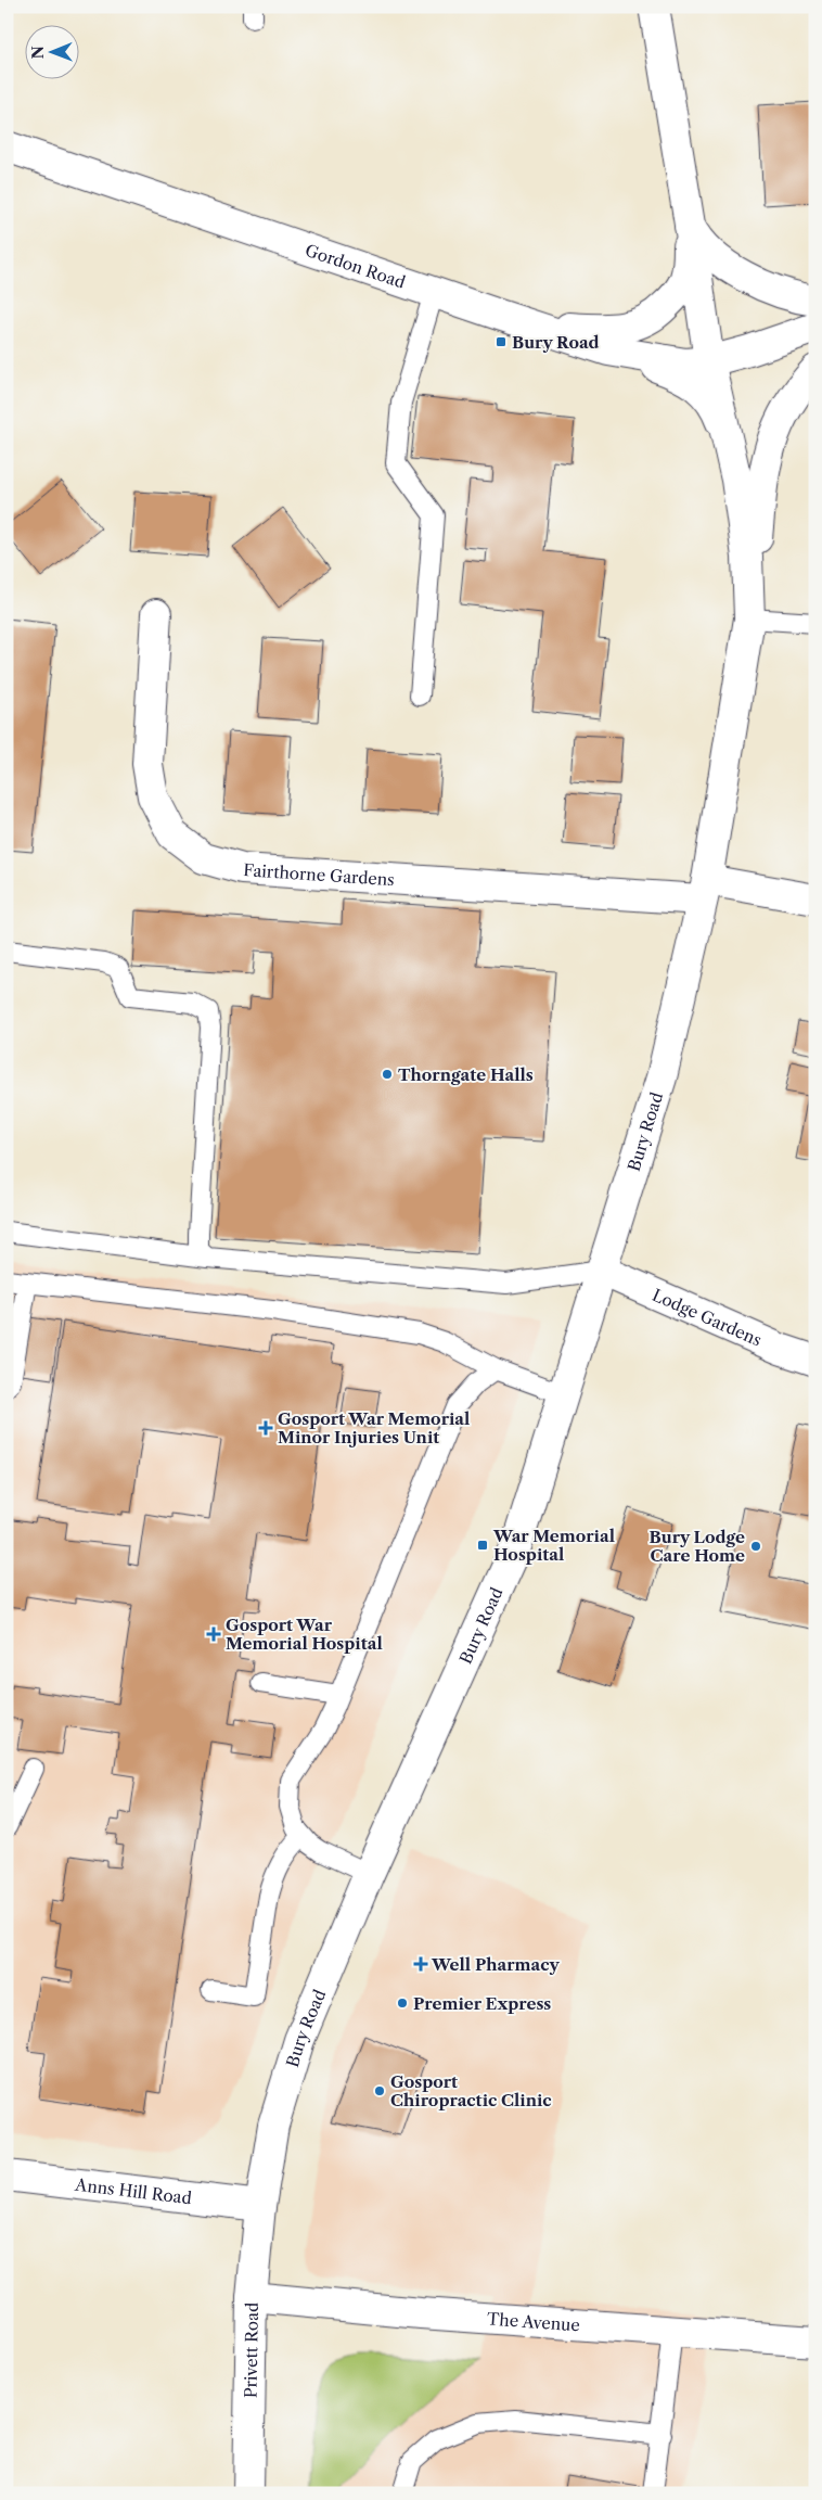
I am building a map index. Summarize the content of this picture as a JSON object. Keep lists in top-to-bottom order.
{
  "streets": {
    "main road": [
      "Gordon Road",
      "Fairthorne Gardens",
      "Bury Road",
      "Lodge Gardens",
      "Anns Hill Road",
      "The Avenue",
      "Privett Road"
    ]
  },
  "crossings": [
    ["Gordon Road", "Bury Road"],
    ["Fairthorne Gardens", "Bury Road"],
    ["Bury Road", "Lodge Gardens"],
    ["Bury Road", "Anns Hill Road"],
    ["Bury Road", "Privett Road"],
    ["Anns Hill Road", "Privett Road"],
    ["The Avenue", "Privett Road"]
  ],
  "places": {
    "transit": ["Bury Road", "War Memorial Hospital"],
    "other": [
      "Thorngate Halls",
      "Bury Lodge Care Home",
      "Premier Express",
      "Gosport Chiropractic Clinic"
    ],
    "health": ["Gosport War Memorial Minor Injuries Unit", "Gosport War Memorial Hospital", "Well Pharmacy"]
  },
  "north": "left"
}
